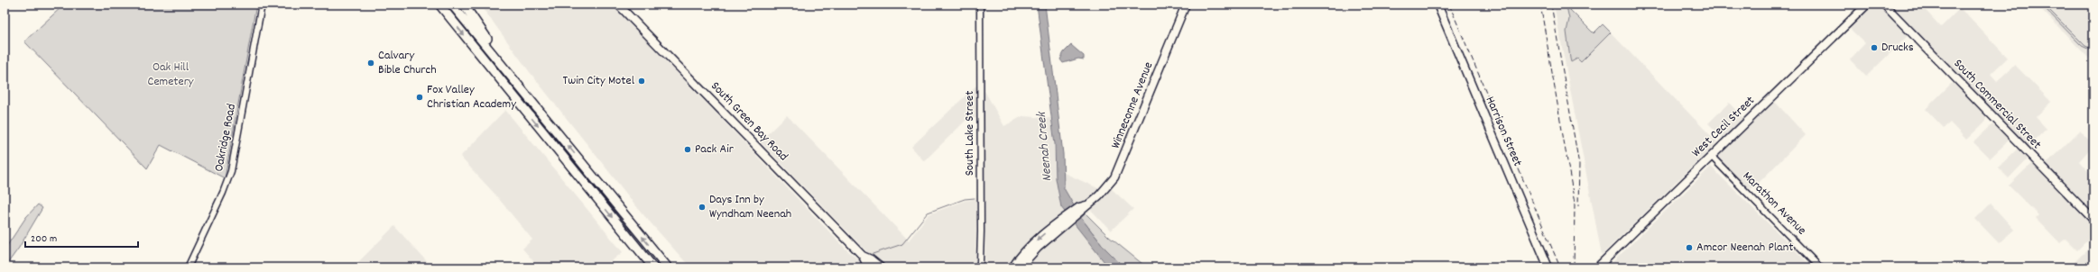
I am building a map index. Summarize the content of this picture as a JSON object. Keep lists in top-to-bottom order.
{
  "streets": {
    "main road": [
      "South Commercial Street",
      "Winneconne Avenue",
      "South Green Bay Road",
      "West Cecil Street",
      "Harrison Street"
    ],
    "street": ["South Lake Street", "Oakridge Road", "Marathon Avenue"]
  },
  "crossings": [
    ["West Cecil Street", "Marathon Avenue"]
  ],
  "water": ["Neenah Creek"],
  "parks": ["Oak Hill Cemetery"],
  "places": [
    "Drucks",
    "Calvary Bible Church",
    "Twin City Motel",
    "Fox Valley Christian Academy",
    "Pack Air",
    "Days Inn by Wyndham Neenah",
    "Amcor Neenah Plant"
  ],
  "scale_bar": "200 m"
}
